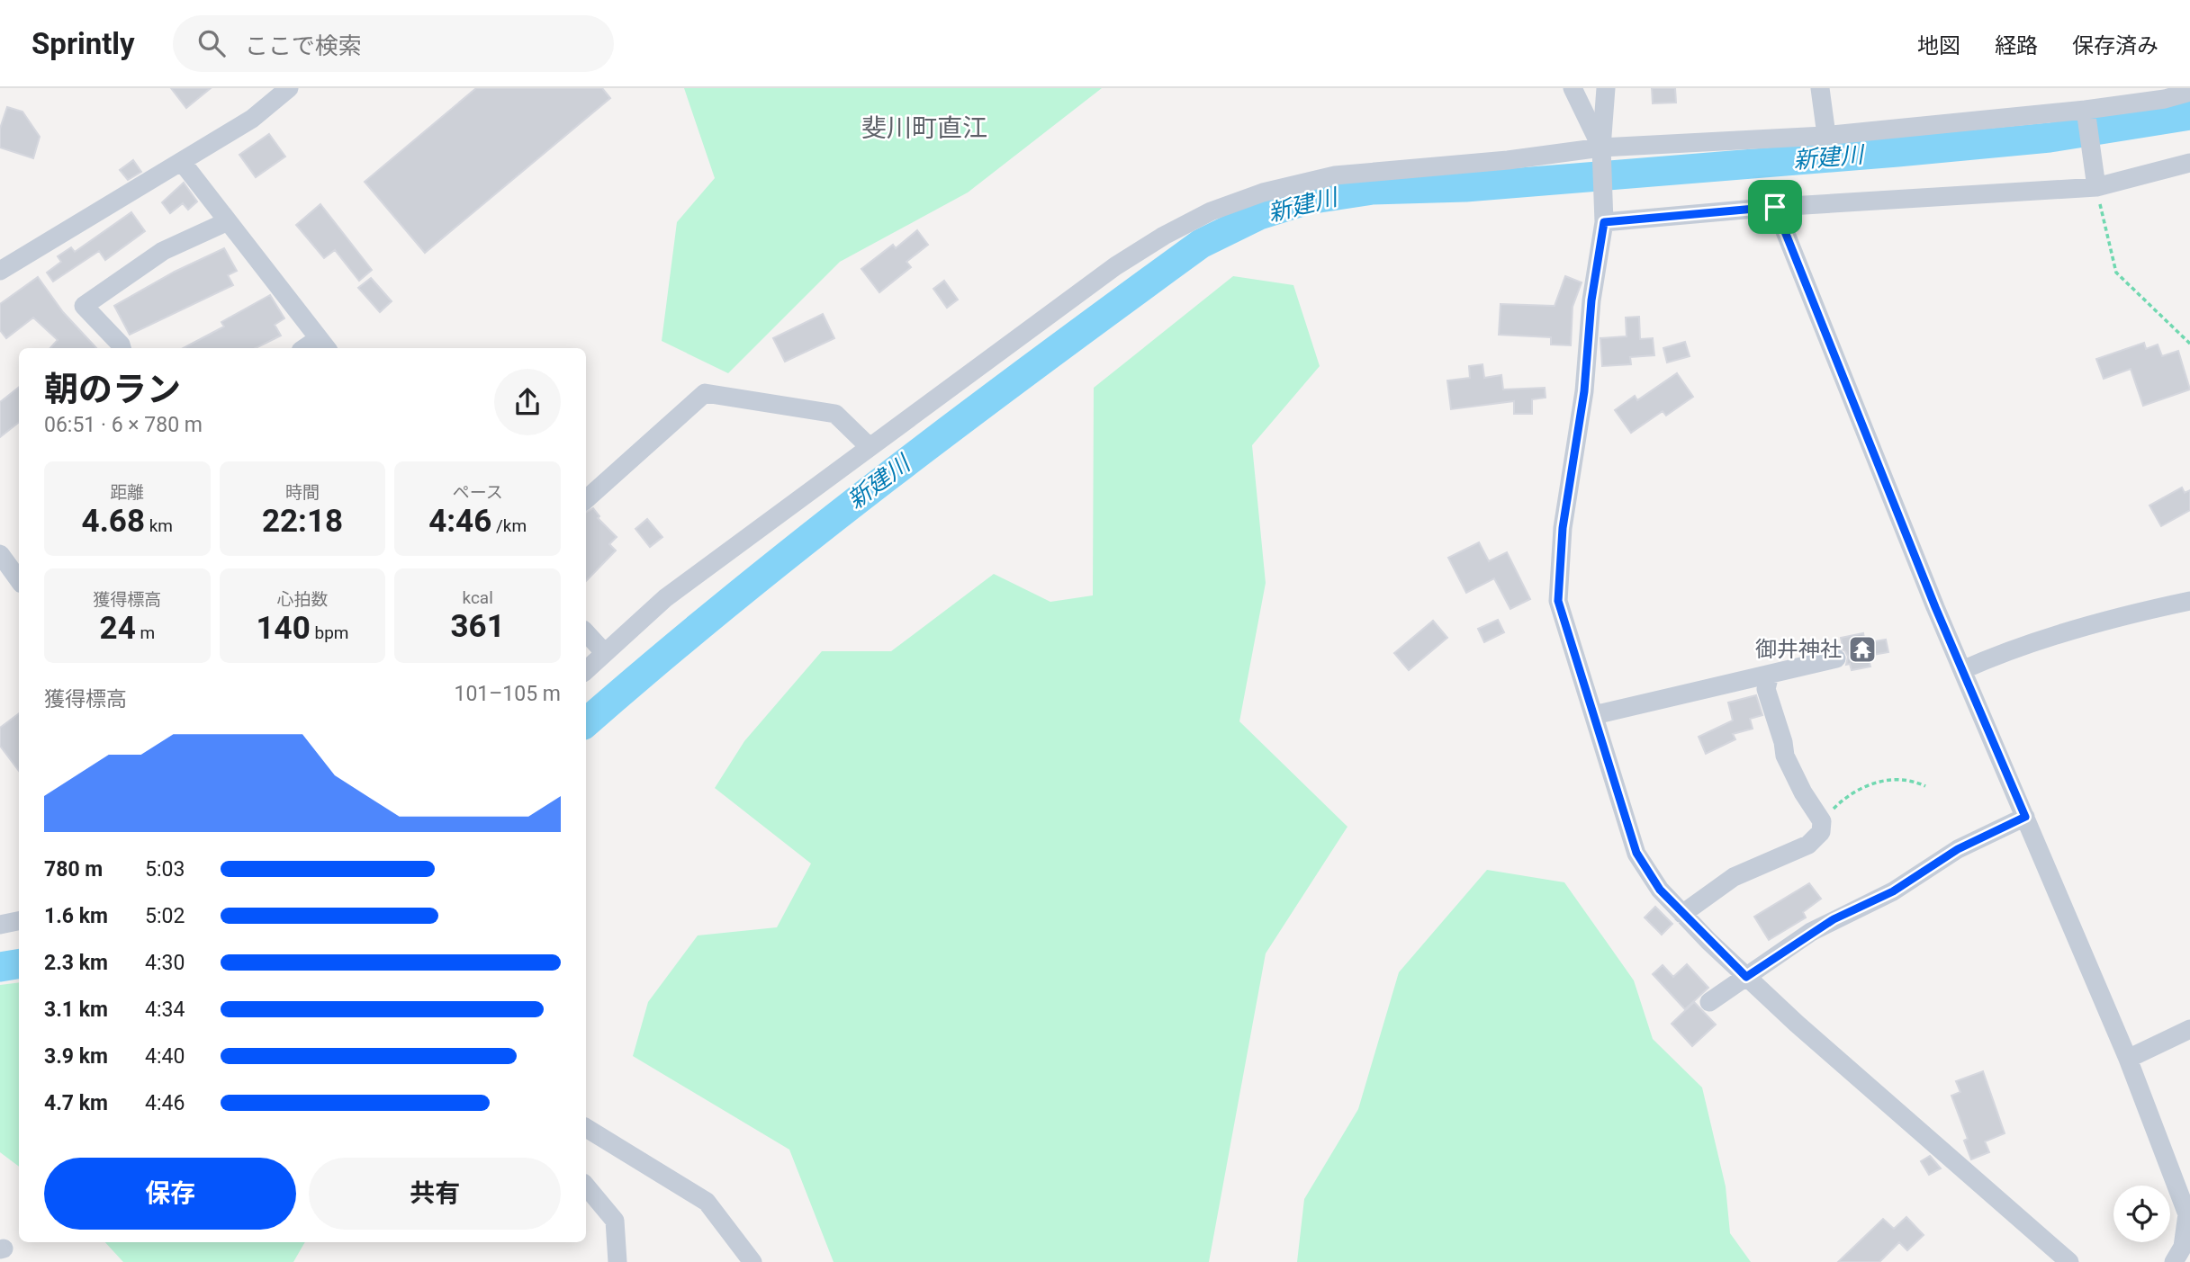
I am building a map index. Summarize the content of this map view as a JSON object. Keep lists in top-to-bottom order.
{
  "districts": ["斐川町直江"],
  "water": ["新建川"],
  "places": {
    "temple": ["御井神社"]
  },
  "page": {
    "header": "Sprintly",
    "search": "ここで検索",
    "nav": ["地図", "経路", "保存済み"],
    "heading": ["朝のラン", "06:51 · 6 × 780 m"],
    "stats": [
      ["距離", "4.68 km"],
      ["時間", "22:18"],
      ["ペース", "4:46 /km"],
      ["獲得標高", "24 m"],
      ["心拍数", "140 bpm"],
      ["kcal", "361"]
    ],
    "chart": ["獲得標高", "101–105 m"],
    "list": [
      {
        "name": "780 m",
        "note": "5:03"
      },
      {
        "name": "1.6 km",
        "note": "5:02"
      },
      {
        "name": "2.3 km",
        "note": "4:30"
      },
      {
        "name": "3.1 km",
        "note": "4:34"
      },
      {
        "name": "3.9 km",
        "note": "4:40"
      },
      {
        "name": "4.7 km",
        "note": "4:46"
      }
    ],
    "buttons": ["保存", "共有"]
  }
}
